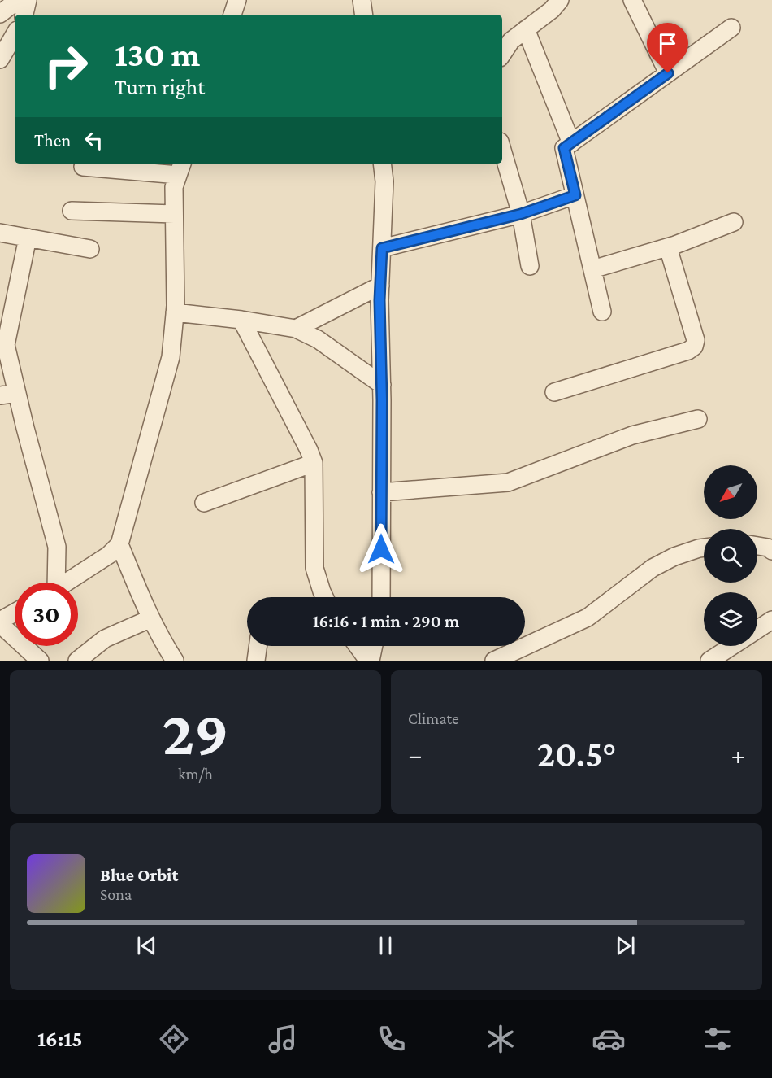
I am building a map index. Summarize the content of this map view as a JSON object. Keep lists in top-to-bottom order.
{
  "north": "bottom left",
  "page": {
    "turn": ["130 m", "Turn right"],
    "then": "Then",
    "limit": "30",
    "trip": "16:16 · 1 min · 290 m",
    "tile": [
      ["29", "km/h"],
      "Climate"
    ],
    "heat": ["−", "20.5°", "+"],
    "song": ["Blue Orbit", "Sona"],
    "tabs": "16:15"
  }
}
